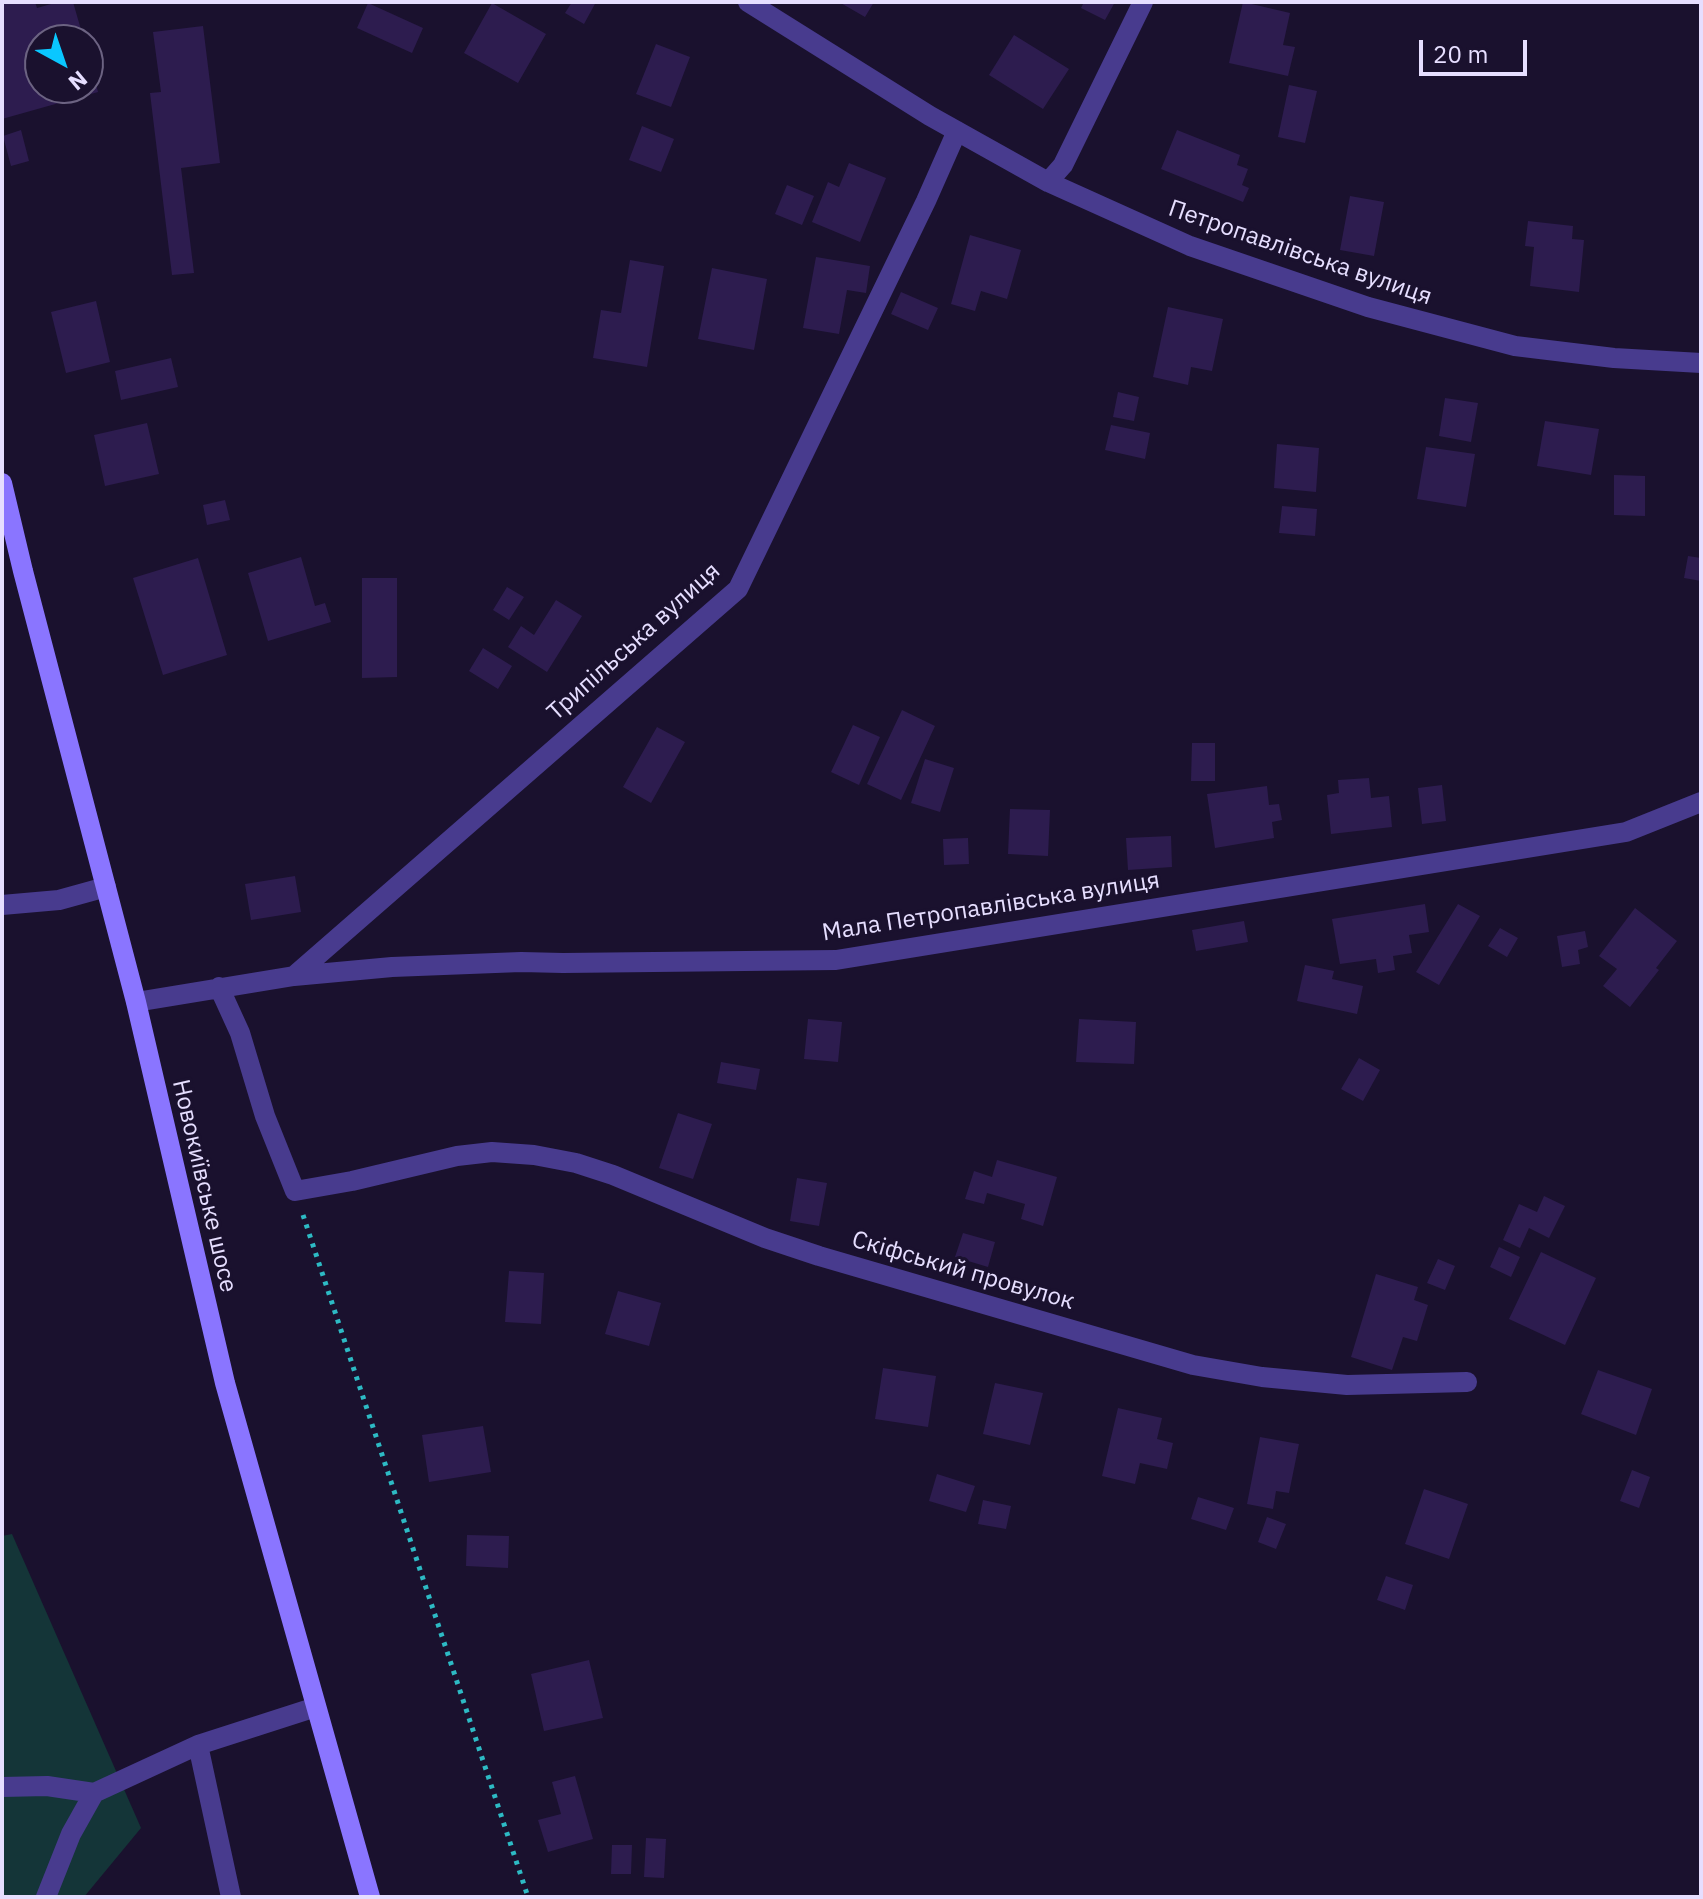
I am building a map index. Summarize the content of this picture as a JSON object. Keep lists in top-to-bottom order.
{
  "streets": {
    "main road": ["Новокиївське шосе"],
    "street": [
      "Петропавлівська вулиця",
      "Трипільська вулиця",
      "Мала Петропавлівська вулиця",
      "Скіфський провулок"
    ]
  },
  "crossings": [
    ["Петропавлівська вулиця", "Трипільська вулиця"],
    ["Трипільська вулиця", "Мала Петропавлівська вулиця"],
    ["Мала Петропавлівська вулиця", "Новокиївське шосе"]
  ],
  "scale_bar": "20 m",
  "north": "bottom right"
}
